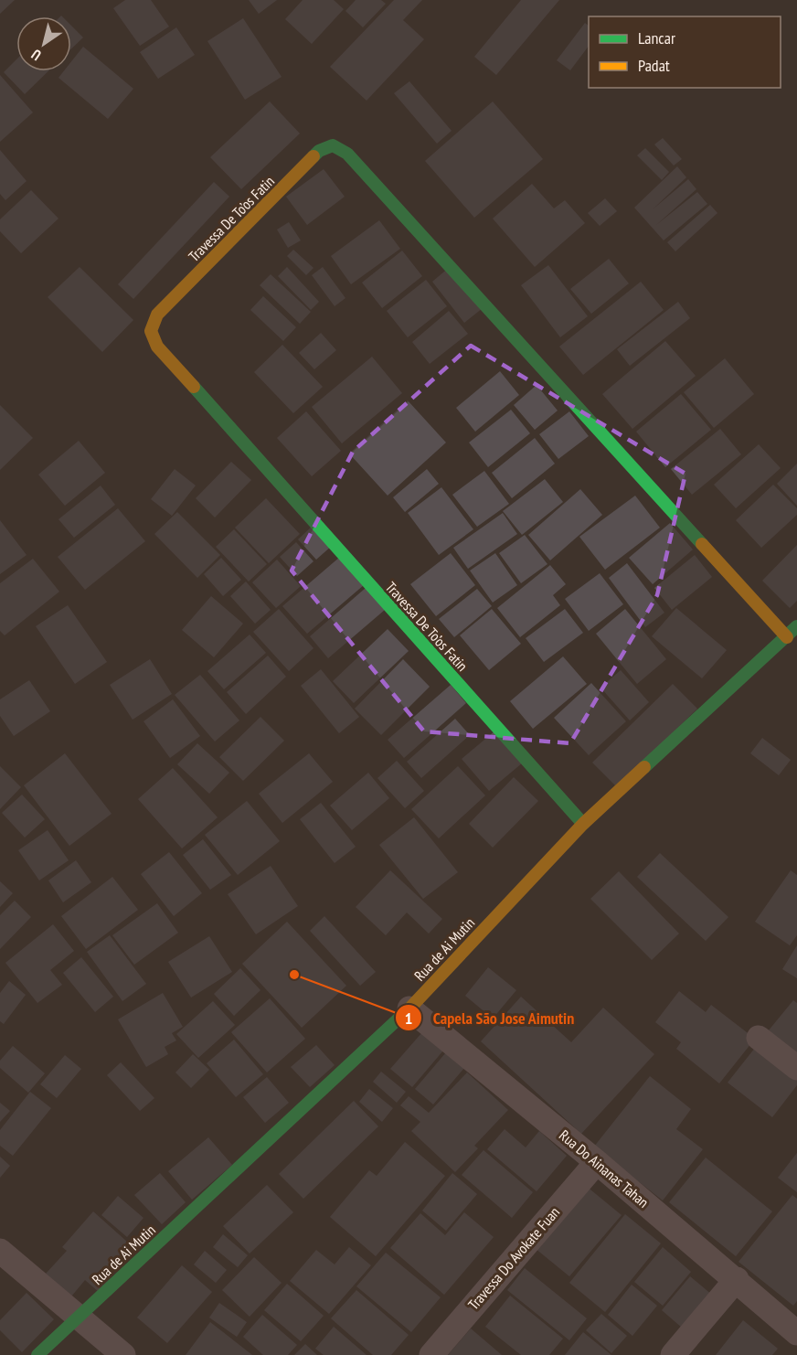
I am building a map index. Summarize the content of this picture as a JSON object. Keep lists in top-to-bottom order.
{
  "streets": {
    "street": [
      "Travessa De To’os Fatin",
      "Rua de Ai Mutin",
      "Rua Do Ainanas Tahan",
      "Travessa Do Avokate Fuan"
    ]
  },
  "crossings": [
    ["Travessa De To’os Fatin", "Rua de Ai Mutin"],
    ["Rua de Ai Mutin", "Rua Do Ainanas Tahan"],
    ["Rua Do Ainanas Tahan", "Travessa Do Avokate Fuan"]
  ],
  "places": ["Capela São Jose Aimutin"],
  "legend": ["Lancar", "Padat"],
  "north": "bottom left"
}
